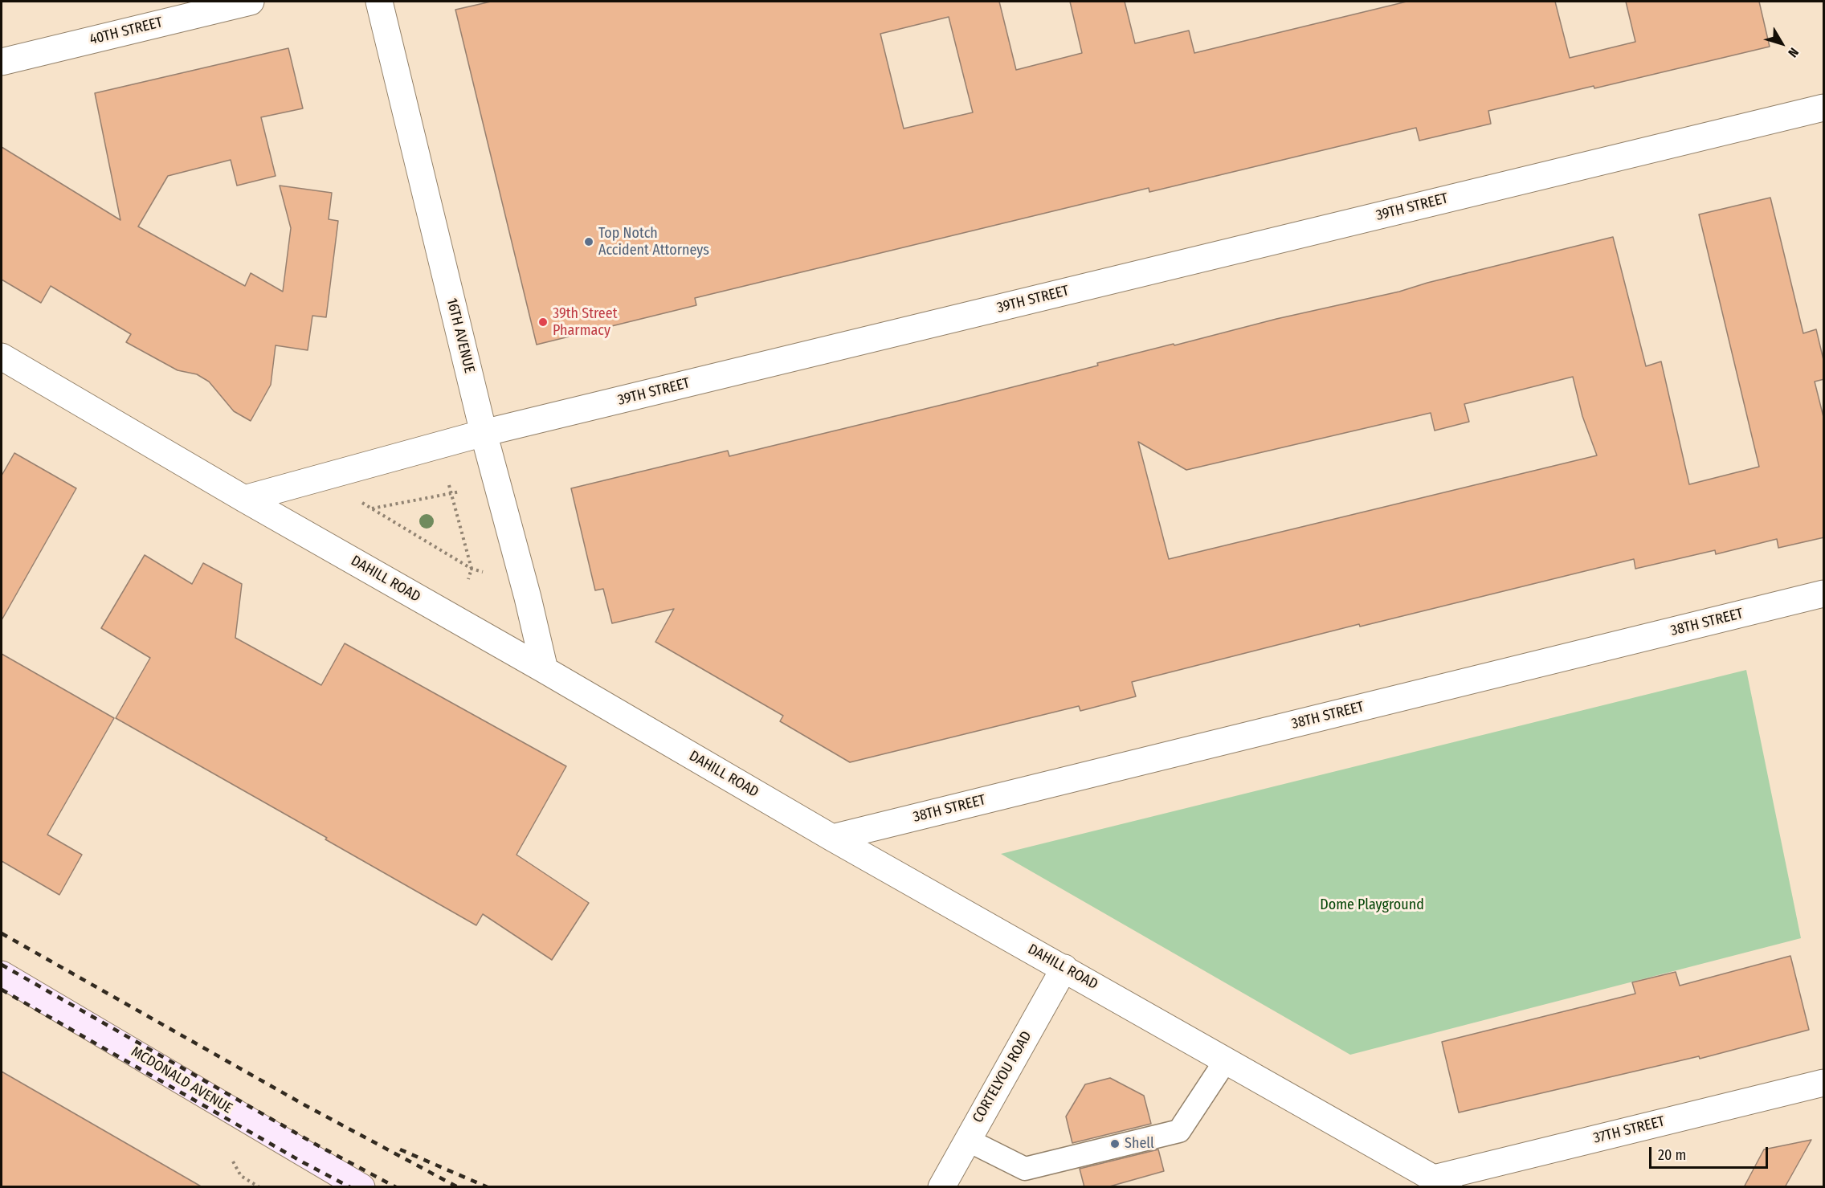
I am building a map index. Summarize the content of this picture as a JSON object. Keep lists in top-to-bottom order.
{
  "streets": {
    "main road": ["MCDONALD AVENUE"],
    "street": [
      "40TH STREET",
      "39TH STREET",
      "16TH AVENUE",
      "DAHILL ROAD",
      "38TH STREET",
      "CORTELYOU ROAD",
      "37TH STREET"
    ]
  },
  "crossings": [
    ["39TH STREET", "16TH AVENUE"],
    ["39TH STREET", "DAHILL ROAD"],
    ["16TH AVENUE", "DAHILL ROAD"],
    ["DAHILL ROAD", "38TH STREET"],
    ["DAHILL ROAD", "CORTELYOU ROAD"],
    ["DAHILL ROAD", "37TH STREET"]
  ],
  "parks": ["Dome Playground"],
  "places": ["Top Notch Accident Attorneys", "39th Street Pharmacy", "Shell"],
  "scale_bar": "20 m",
  "north": "bottom right"
}
